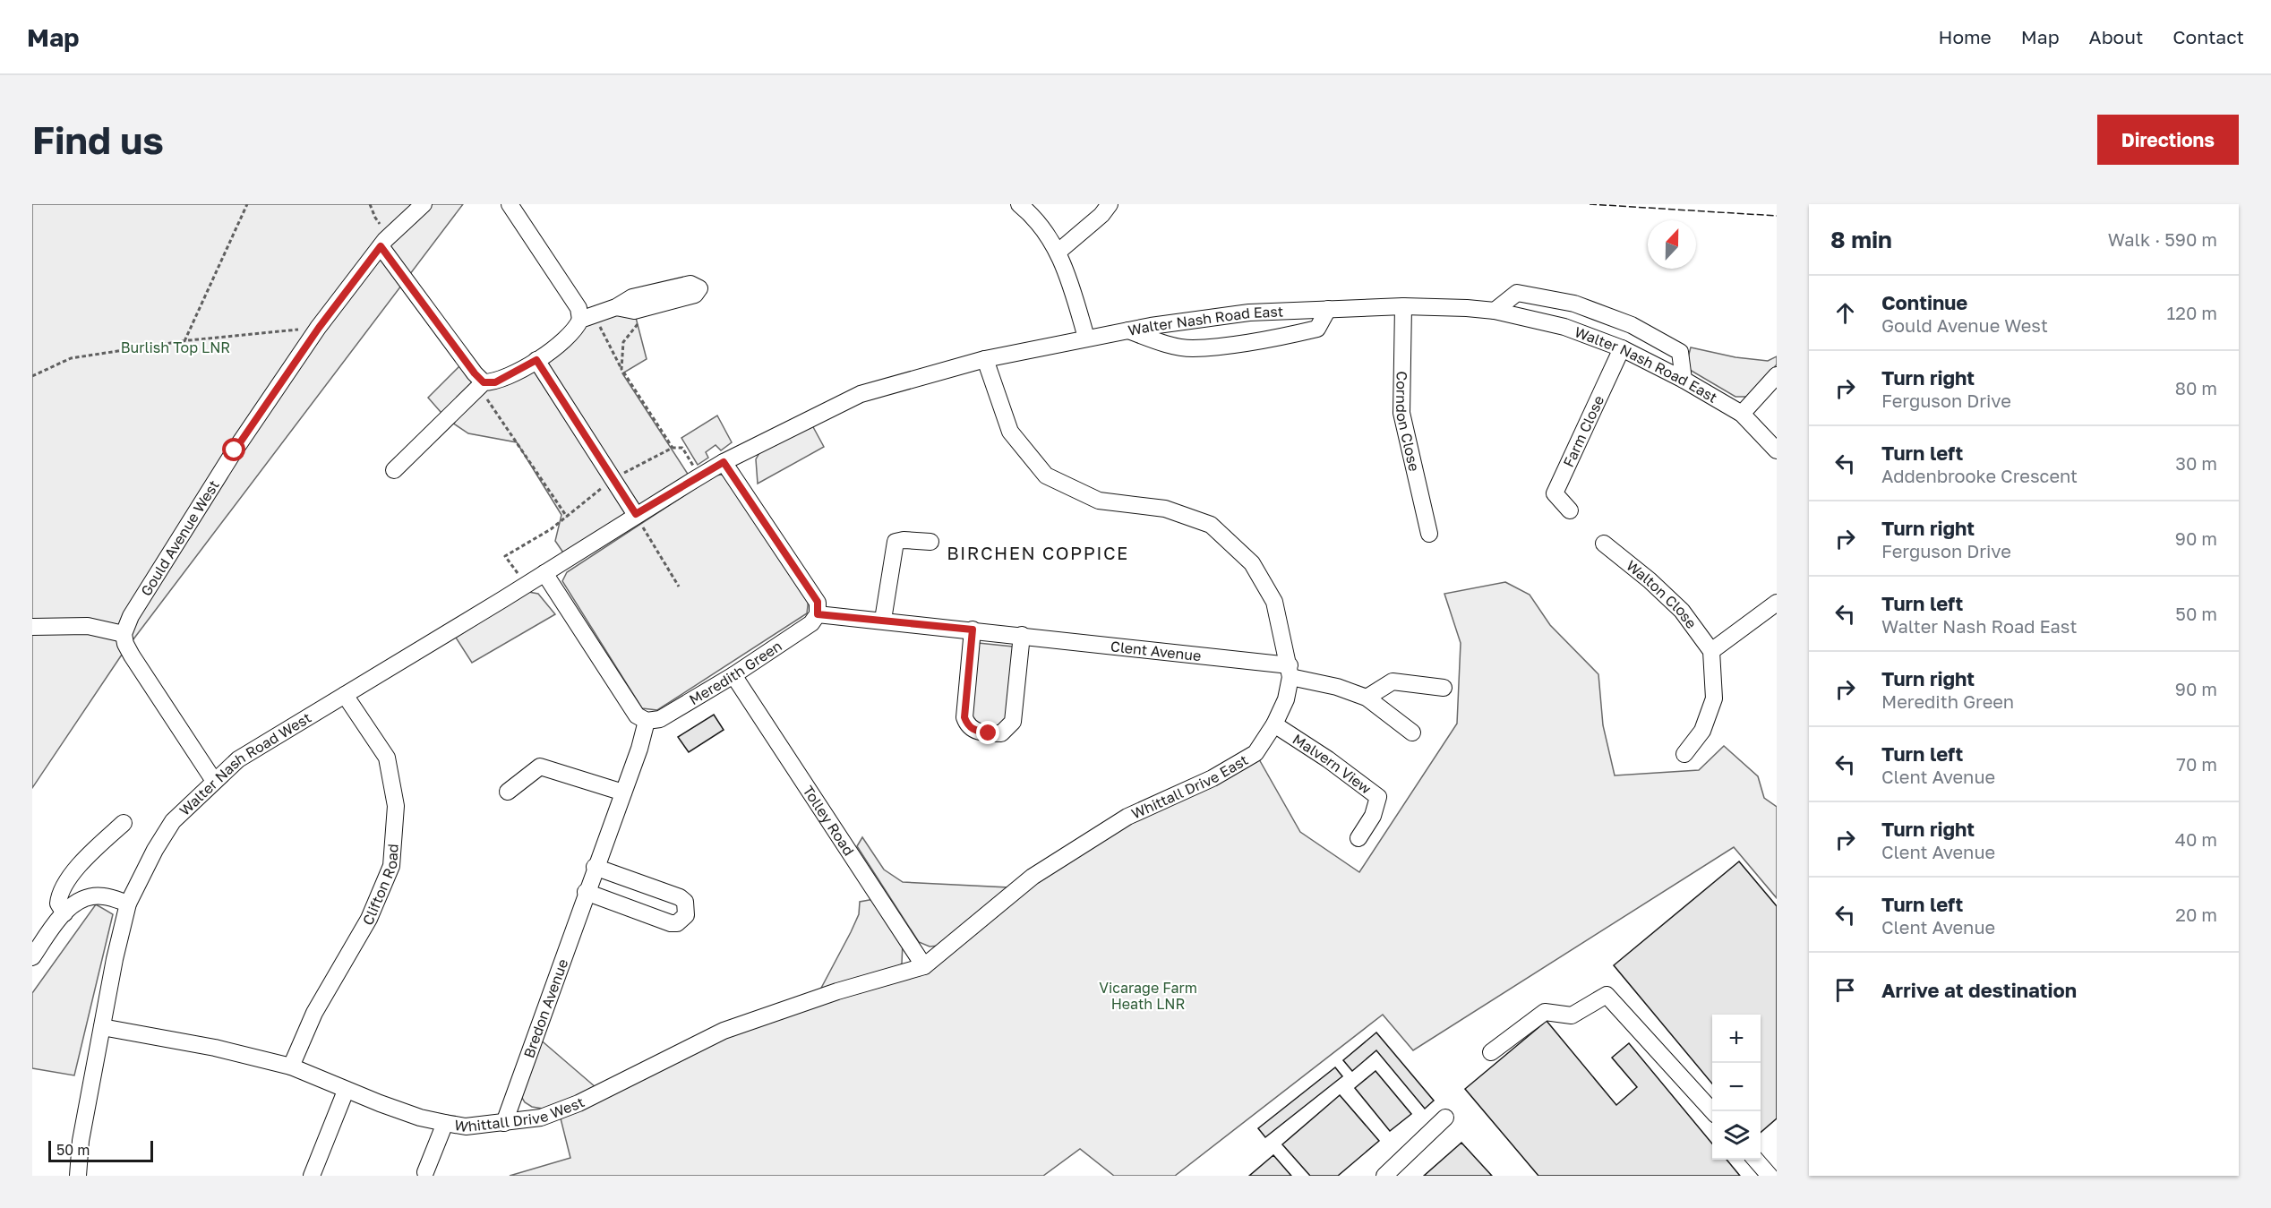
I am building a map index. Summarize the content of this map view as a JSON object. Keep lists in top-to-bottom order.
{
  "streets": {
    "street": [
      "Walter Nash Road East",
      "Corndon Close",
      "Farm Close",
      "Gould Avenue West",
      "Walton Close",
      "Clent Avenue",
      "Meredith Green",
      "Walter Nash Road West",
      "Malvern View",
      "Whittall Drive East",
      "Tolley Road",
      "Clifton Road",
      "Bredon Avenue",
      "Whittall Drive West"
    ]
  },
  "crossings": [
    ["Walter Nash Road East", "Corndon Close"],
    ["Walter Nash Road East", "Farm Close"],
    ["Walter Nash Road East", "Walter Nash Road West"],
    ["Walter Nash Road East", "Whittall Drive East"],
    ["Clent Avenue", "Meredith Green"],
    ["Clent Avenue", "Whittall Drive East"],
    ["Meredith Green", "Tolley Road"],
    ["Meredith Green", "Bredon Avenue"],
    ["Walter Nash Road West", "Clifton Road"],
    ["Walter Nash Road West", "Whittall Drive West"],
    ["Malvern View", "Whittall Drive East"],
    ["Whittall Drive East", "Tolley Road"],
    ["Whittall Drive East", "Whittall Drive West"],
    ["Tolley Road", "Whittall Drive West"],
    ["Clifton Road", "Whittall Drive West"],
    ["Bredon Avenue", "Whittall Drive West"]
  ],
  "districts": ["BIRCHEN COPPICE"],
  "parks": ["Burlish Top LNR", "Vicarage Farm Heath LNR"],
  "scale_bar": "50 m",
  "north": "top",
  "page": {
    "header": "Map",
    "nav": [
      "Home",
      "Map",
      "About",
      "Contact"
    ],
    "buttons": "Directions",
    "title": "Find us",
    "heading": ["8 min", "Walk · 590 m"],
    "list": [
      ["Continue", "Gould Avenue West", "120 m"],
      ["Turn right", "Ferguson Drive", "80 m"],
      ["Turn left", "Addenbrooke Crescent", "30 m"],
      ["Turn right", "Ferguson Drive", "90 m"],
      ["Turn left", "Walter Nash Road East", "50 m"],
      ["Turn right", "Meredith Green", "90 m"],
      ["Turn left", "Clent Avenue", "70 m"],
      ["Turn right", "Clent Avenue", "40 m"],
      ["Turn left", "Clent Avenue", "20 m"],
      "Arrive at destination"
    ],
    "map_buttons": ["+", "−"],
    "scale": "50 m"
  }
}
